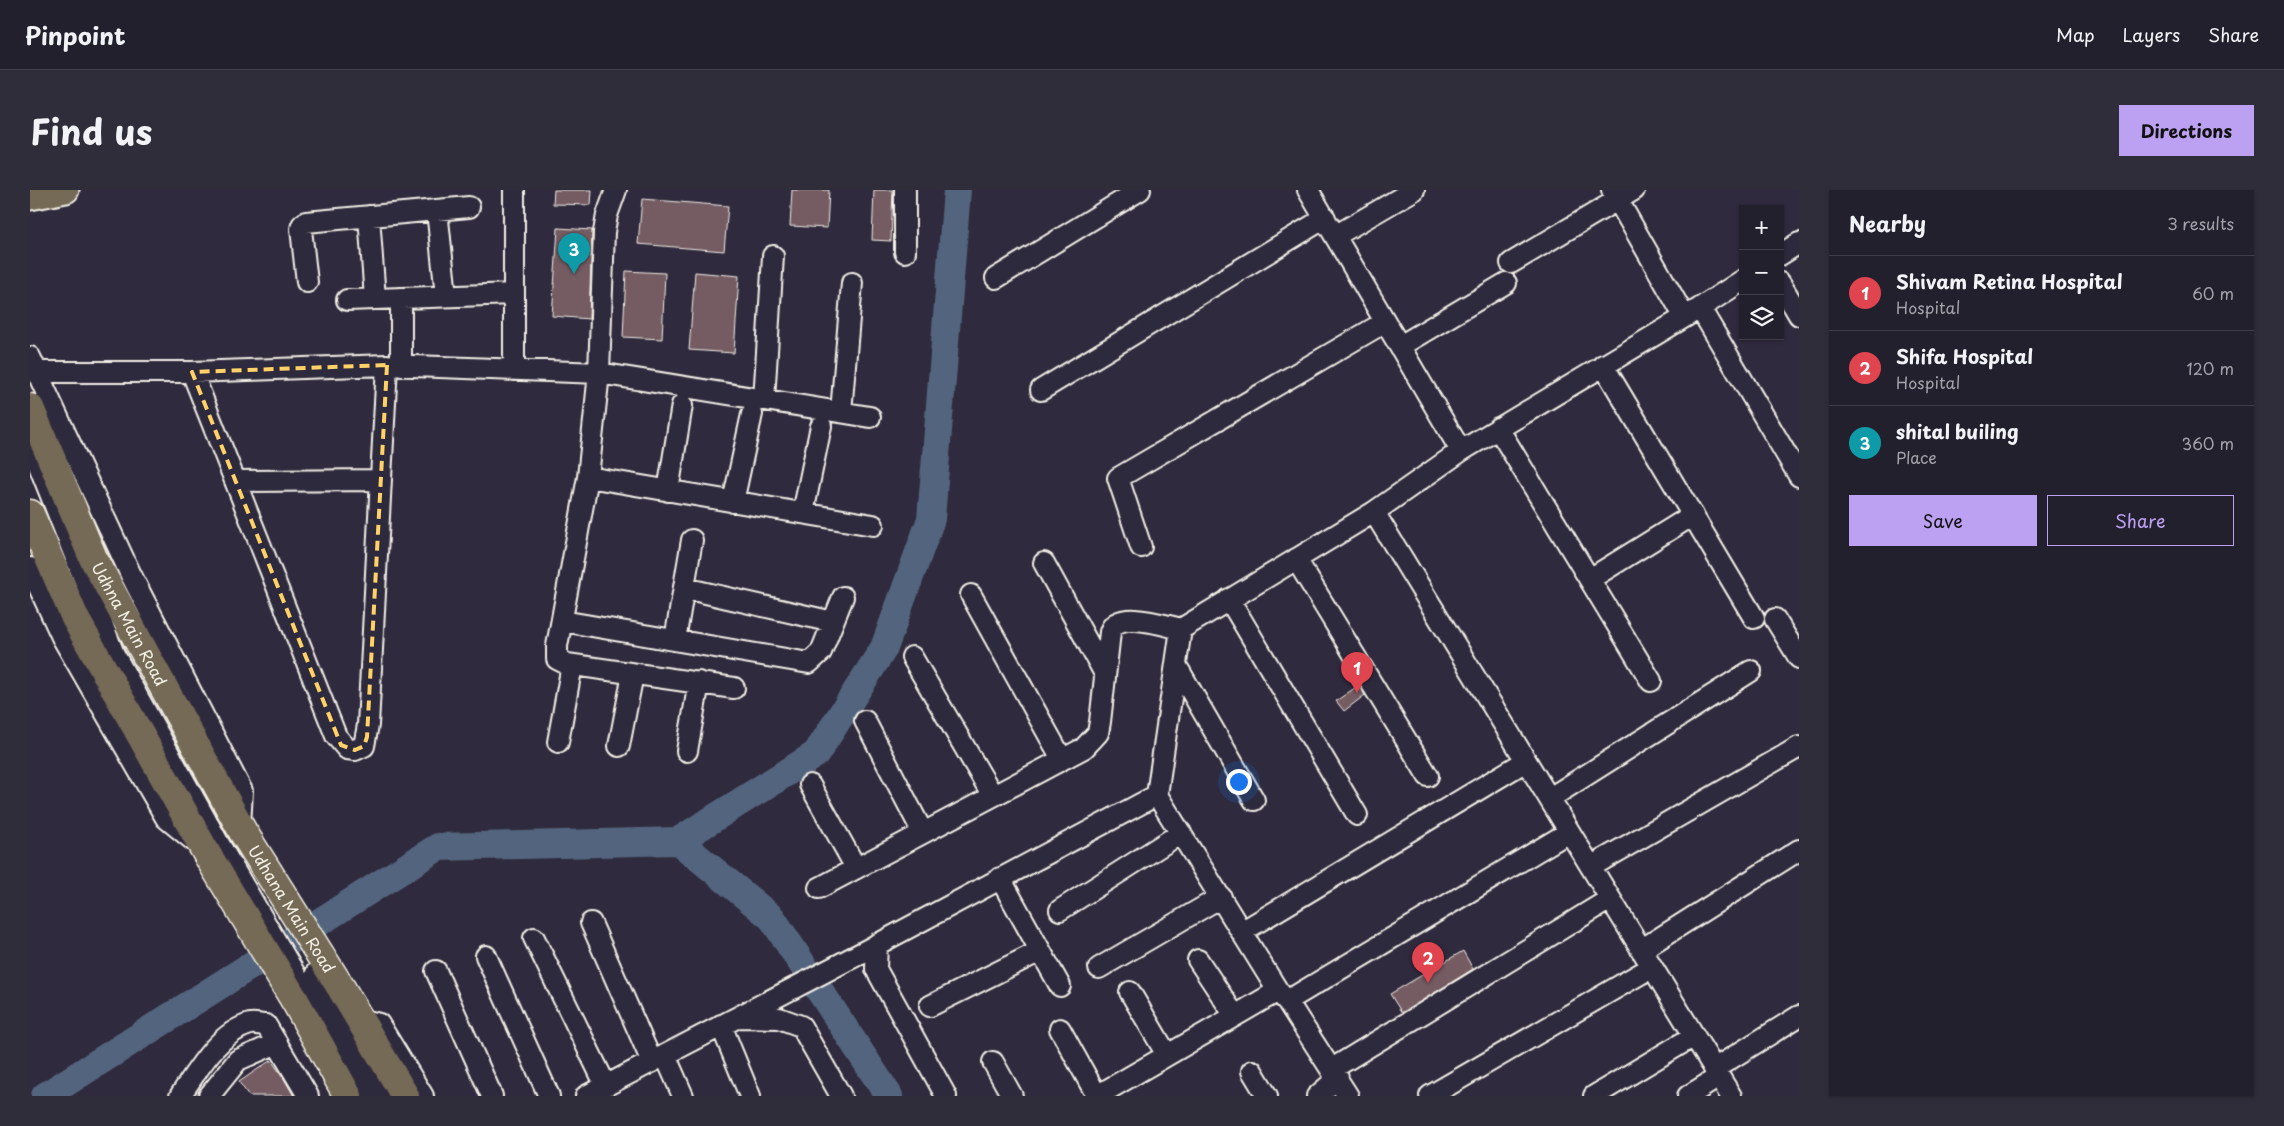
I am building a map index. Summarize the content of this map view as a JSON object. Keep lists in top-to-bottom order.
{
  "streets": {
    "highway": ["Udhna Main Road", "Udhana Main Road"]
  },
  "crossings": [
    ["Udhna Main Road", "Udhana Main Road"]
  ],
  "page": {
    "header": "Pinpoint",
    "nav": ["Map", "Layers", "Share"],
    "title": "Find us",
    "buttons": [
      "Directions",
      ["Save", "Share"]
    ],
    "heading": ["Nearby", "3 results"],
    "map_buttons": ["+", "−"],
    "pins": ["3", "1", "2"],
    "list": [
      {
        "mark": "1",
        "name": "Shivam Retina Hospital",
        "note": "Hospital",
        "value": "60 m"
      },
      {
        "mark": "2",
        "name": "Shifa Hospital",
        "note": "Hospital",
        "value": "120 m"
      },
      {
        "mark": "3",
        "name": "shital builing",
        "note": "Place",
        "value": "360 m"
      }
    ]
  }
}
